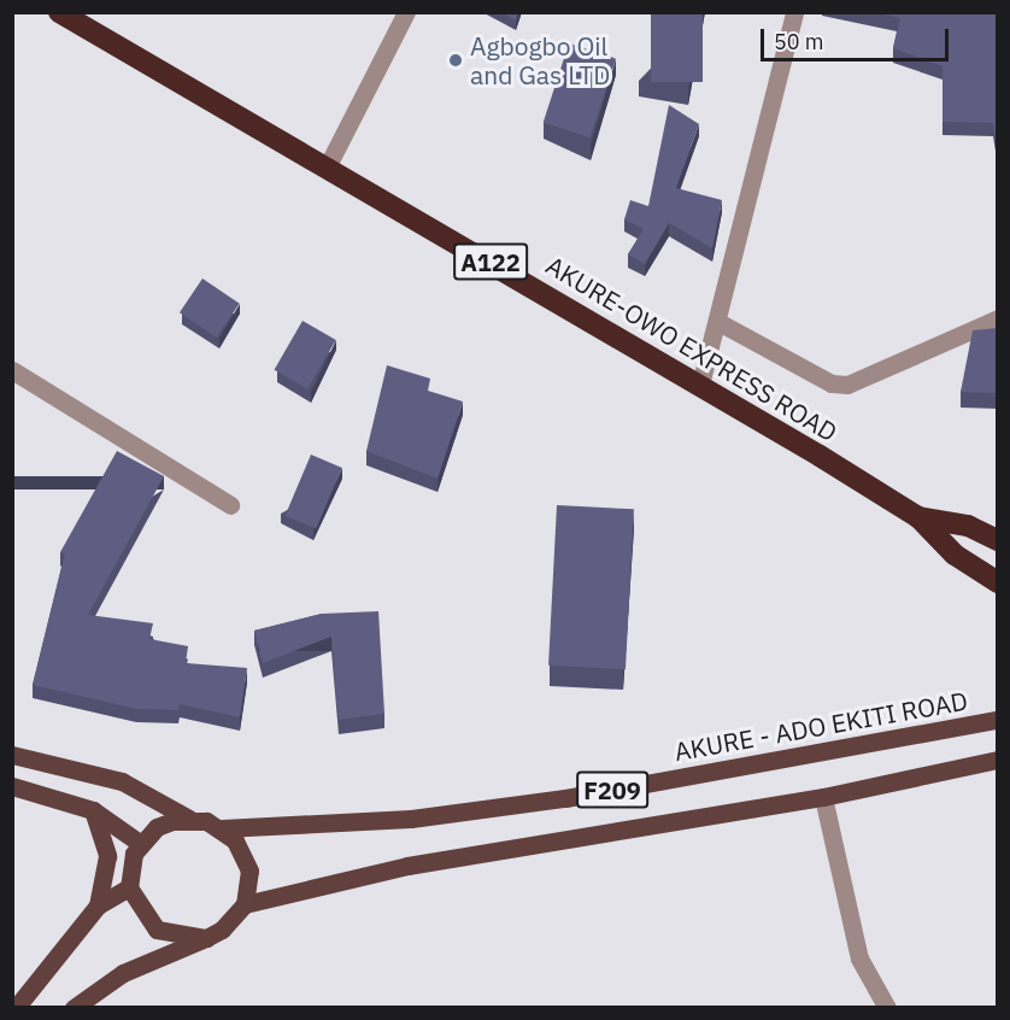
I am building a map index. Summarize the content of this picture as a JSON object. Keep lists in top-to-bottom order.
{
  "streets": {
    "highway": ["A122", "AKURE-OWO EXPRESS ROAD"],
    "main road": ["AKURE - ADO EKITI ROAD", "F209"]
  },
  "crossings": [
    ["AKURE - ADO EKITI ROAD", "F209"]
  ],
  "places": ["Agbogbo Oil and Gas LTD"],
  "scale_bar": "50 m"
}
